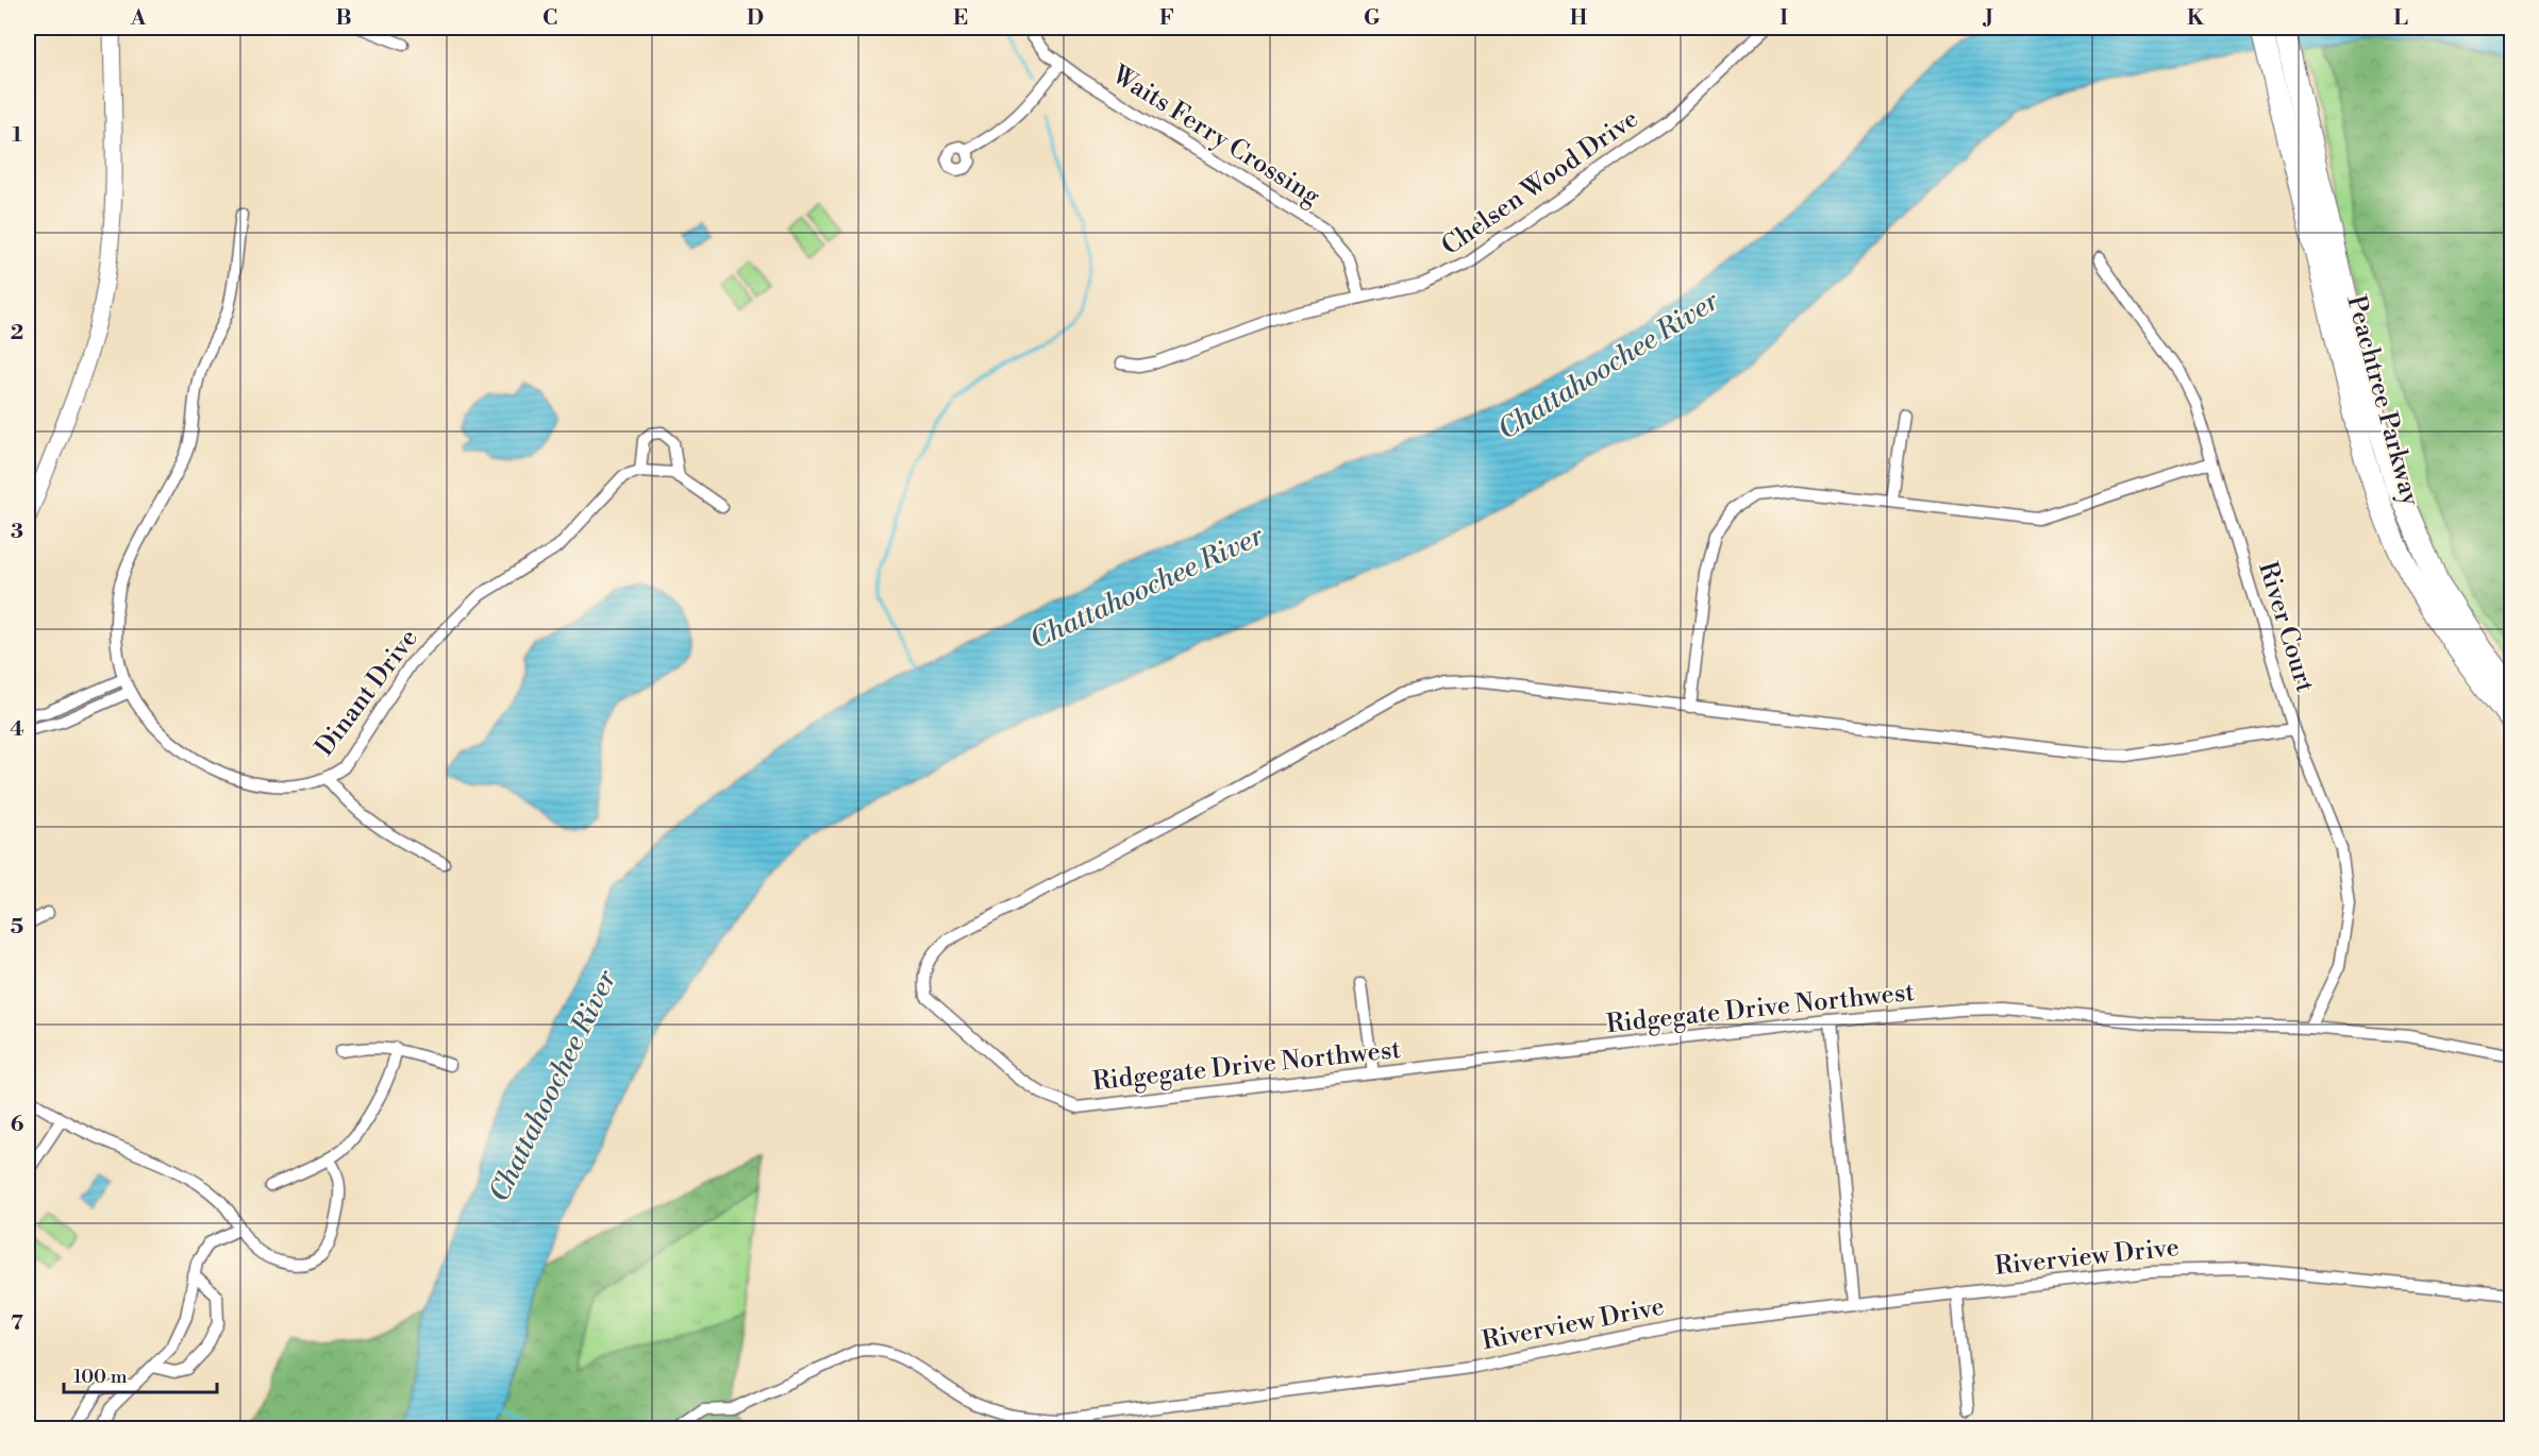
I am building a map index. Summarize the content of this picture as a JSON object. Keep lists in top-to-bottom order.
{
  "streets": {
    "highway": ["Peachtree Parkway"],
    "street": [
      "Waits Ferry Crossing",
      "Chelsen Wood Drive",
      "River Court",
      "Dinant Drive",
      "Ridgegate Drive Northwest",
      "Riverview Drive"
    ]
  },
  "crossings": [
    ["Waits Ferry Crossing", "Chelsen Wood Drive"],
    ["River Court", "Ridgegate Drive Northwest"]
  ],
  "water": ["Chattahoochee River"],
  "scale_bar": "100 m",
  "grid": {
    "columns": [
      "A",
      "B",
      "C",
      "D",
      "E",
      "F",
      "G",
      "H",
      "I",
      "J",
      "K",
      "L"
    ],
    "rows": [
      "1",
      "2",
      "3",
      "4",
      "5",
      "6",
      "7"
    ]
  }
}
